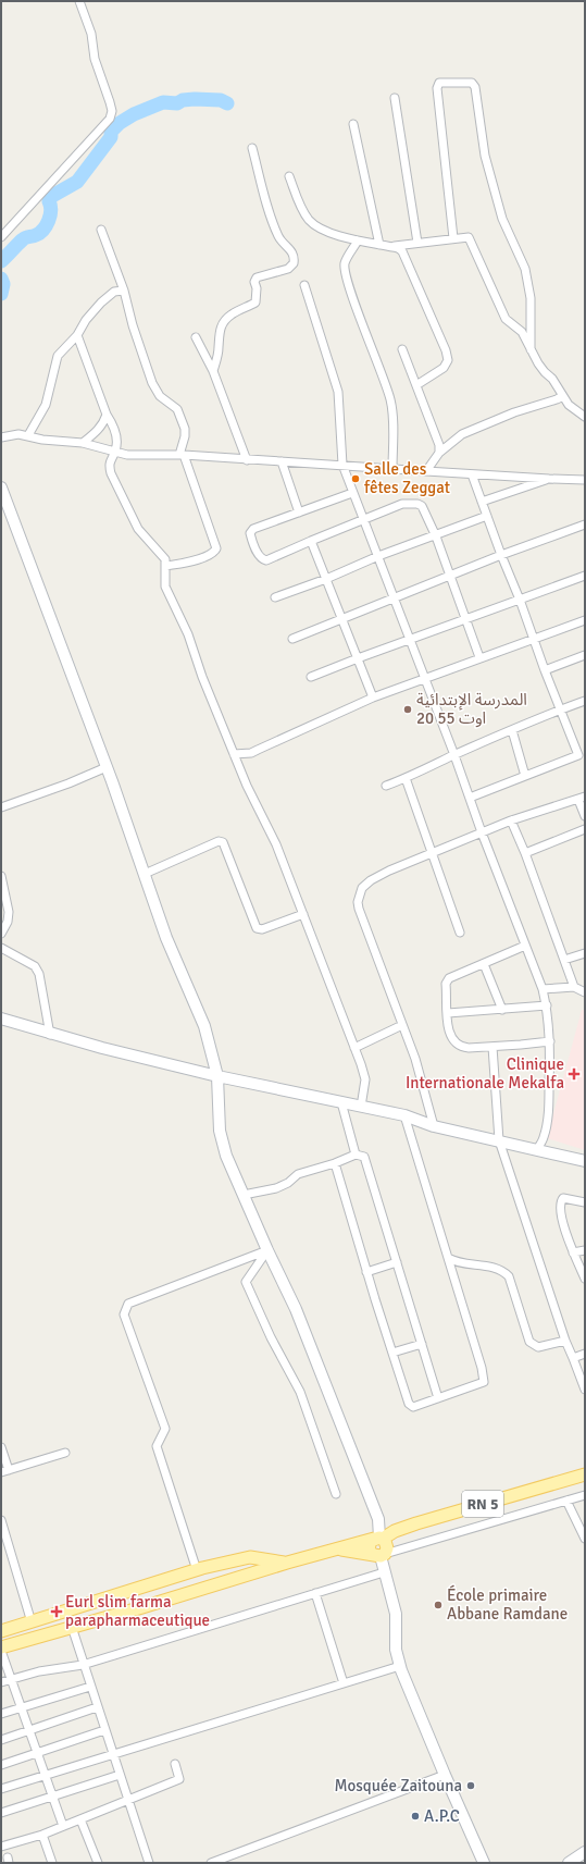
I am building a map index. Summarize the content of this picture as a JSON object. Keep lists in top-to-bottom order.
{
  "streets": {
    "main road": ["RN 5"]
  },
  "places": {
    "other": [
      "Salle des fêtes Zeggat",
      "المدرسة الإبتدائية 20 اوت 55",
      "École primaire Abbane Ramdane",
      "Mosquée Zaitouna",
      "A.P.C"
    ],
    "health": ["Clinique Internationale Mekalfa", "Eurl slim farma parapharmaceutique"]
  }
}
